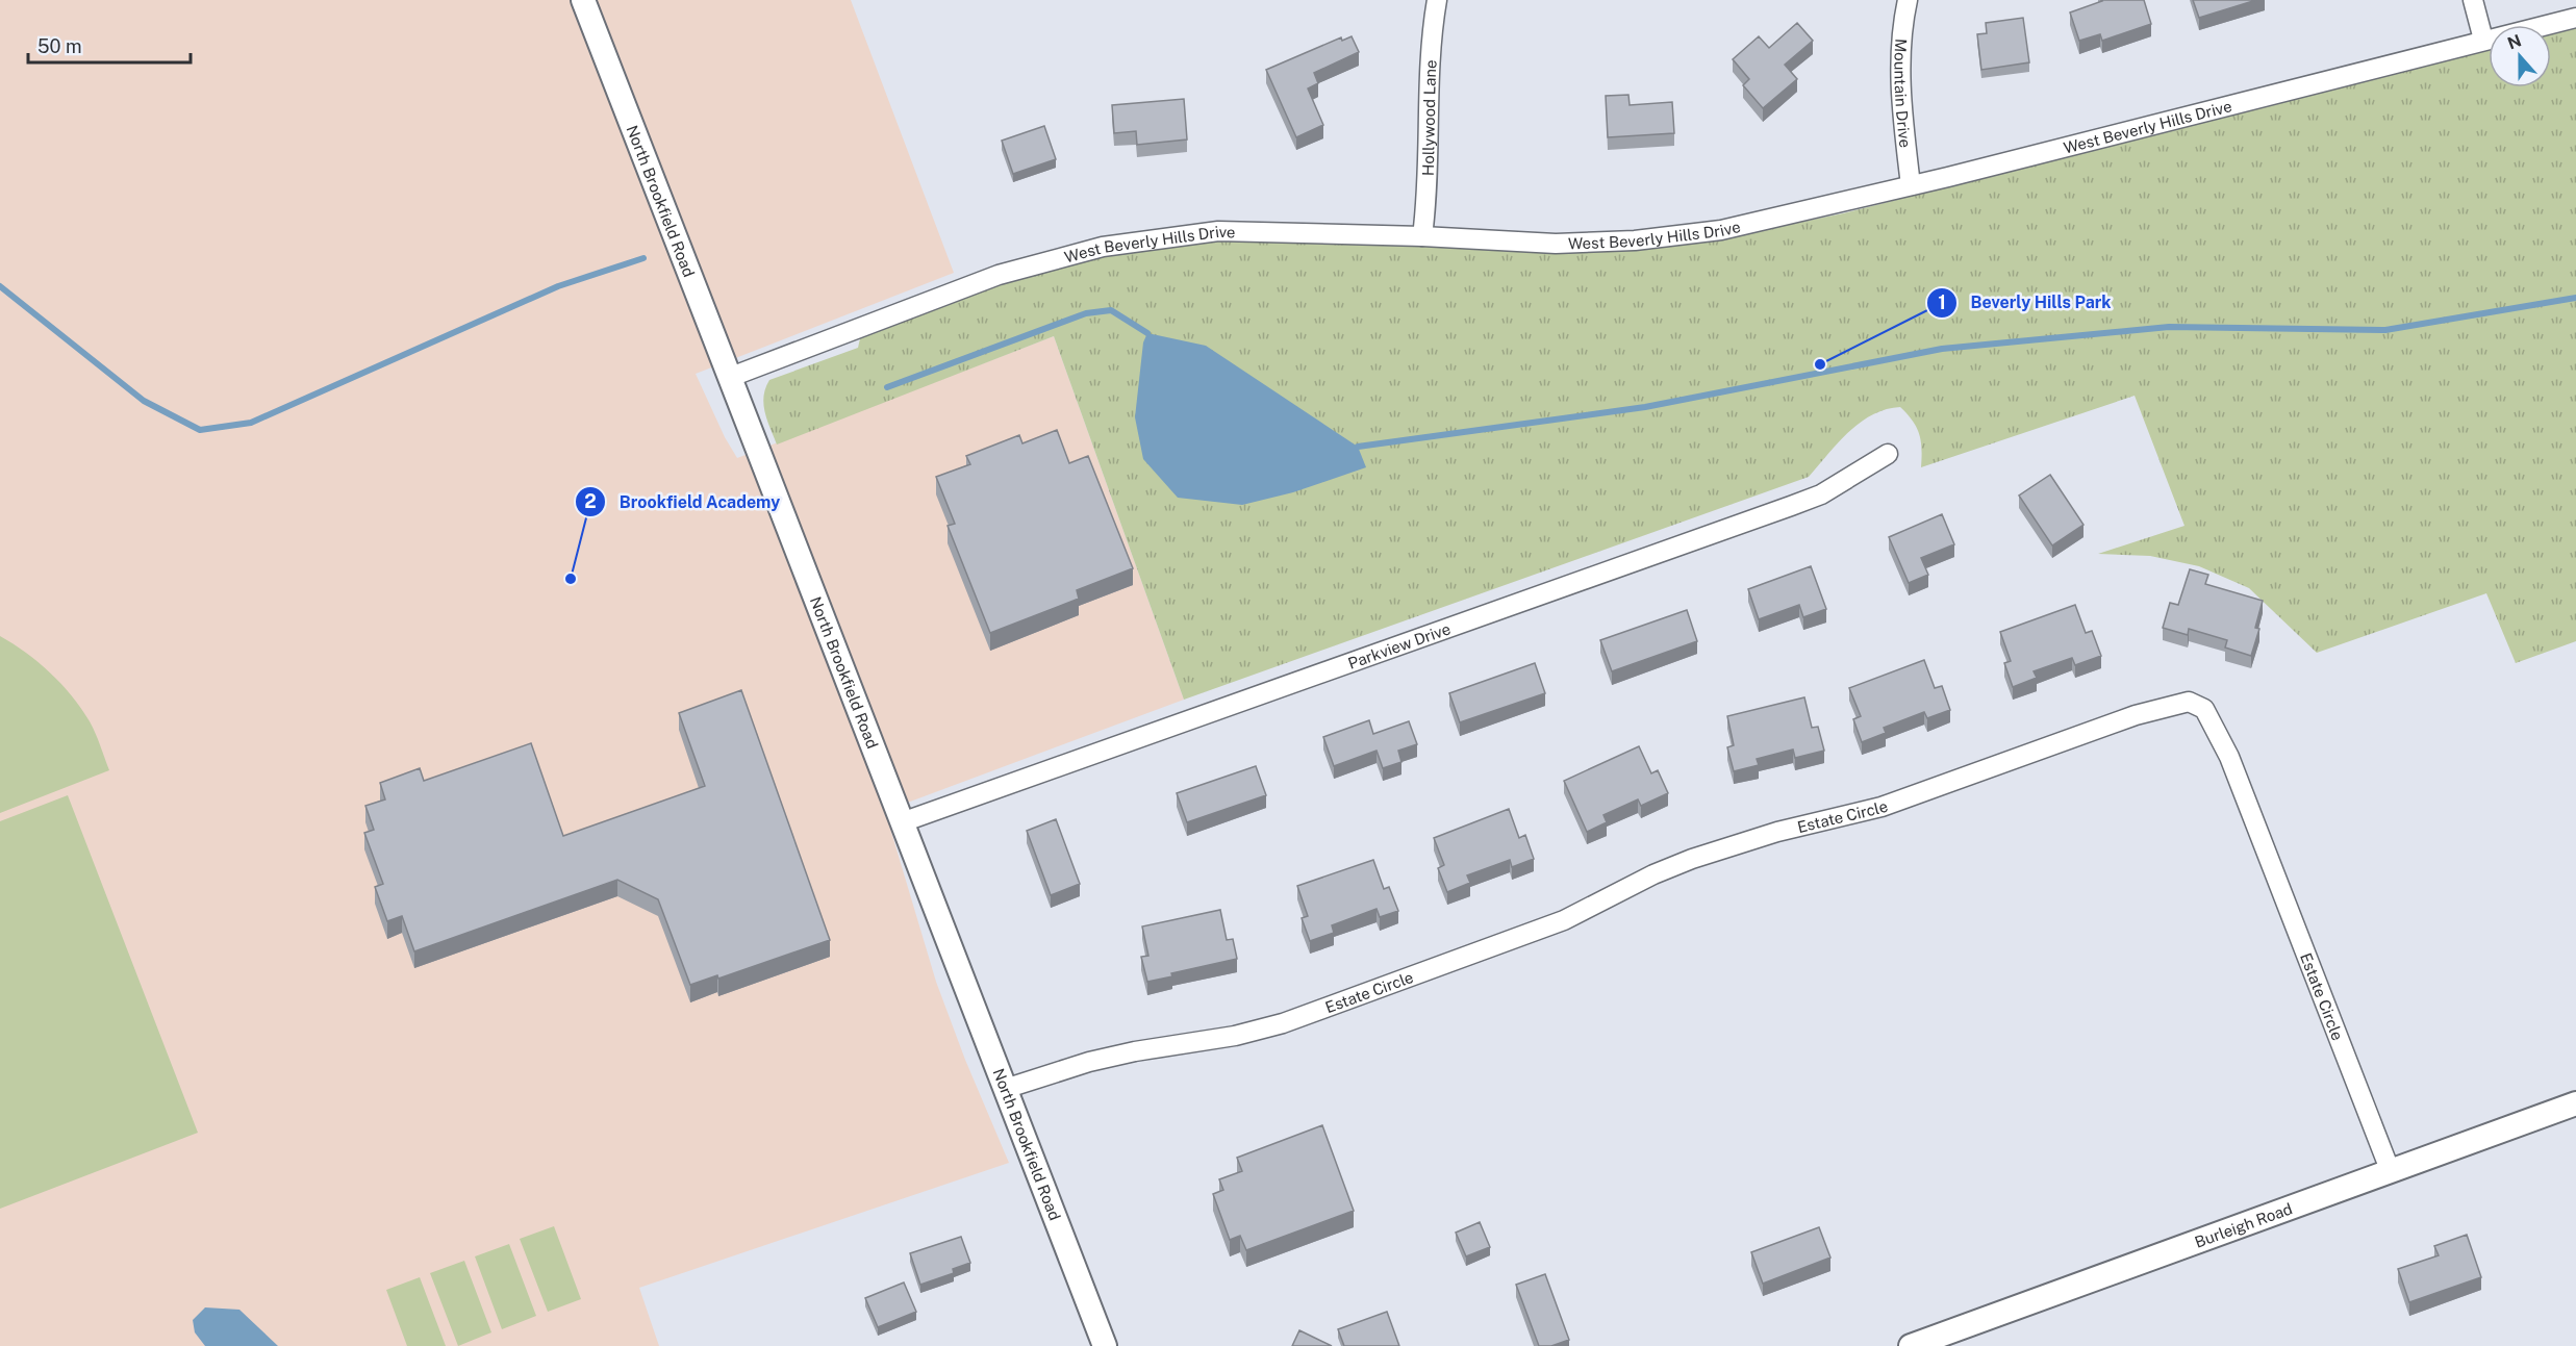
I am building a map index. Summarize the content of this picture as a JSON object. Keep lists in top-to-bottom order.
{
  "streets": {
    "street": [
      "Mountain Drive",
      "Hollywood Lane",
      "West Beverly Hills Drive",
      "North Brookfield Road",
      "Parkview Drive",
      "Estate Circle",
      "Burleigh Road"
    ]
  },
  "crossings": [
    ["Mountain Drive", "West Beverly Hills Drive"],
    ["Hollywood Lane", "West Beverly Hills Drive"],
    ["West Beverly Hills Drive", "North Brookfield Road"],
    ["North Brookfield Road", "Parkview Drive"],
    ["North Brookfield Road", "Estate Circle"],
    ["Estate Circle", "Burleigh Road"]
  ],
  "places": ["Beverly Hills Park", "Brookfield Academy"],
  "scale_bar": "50 m",
  "north": "top"
}
